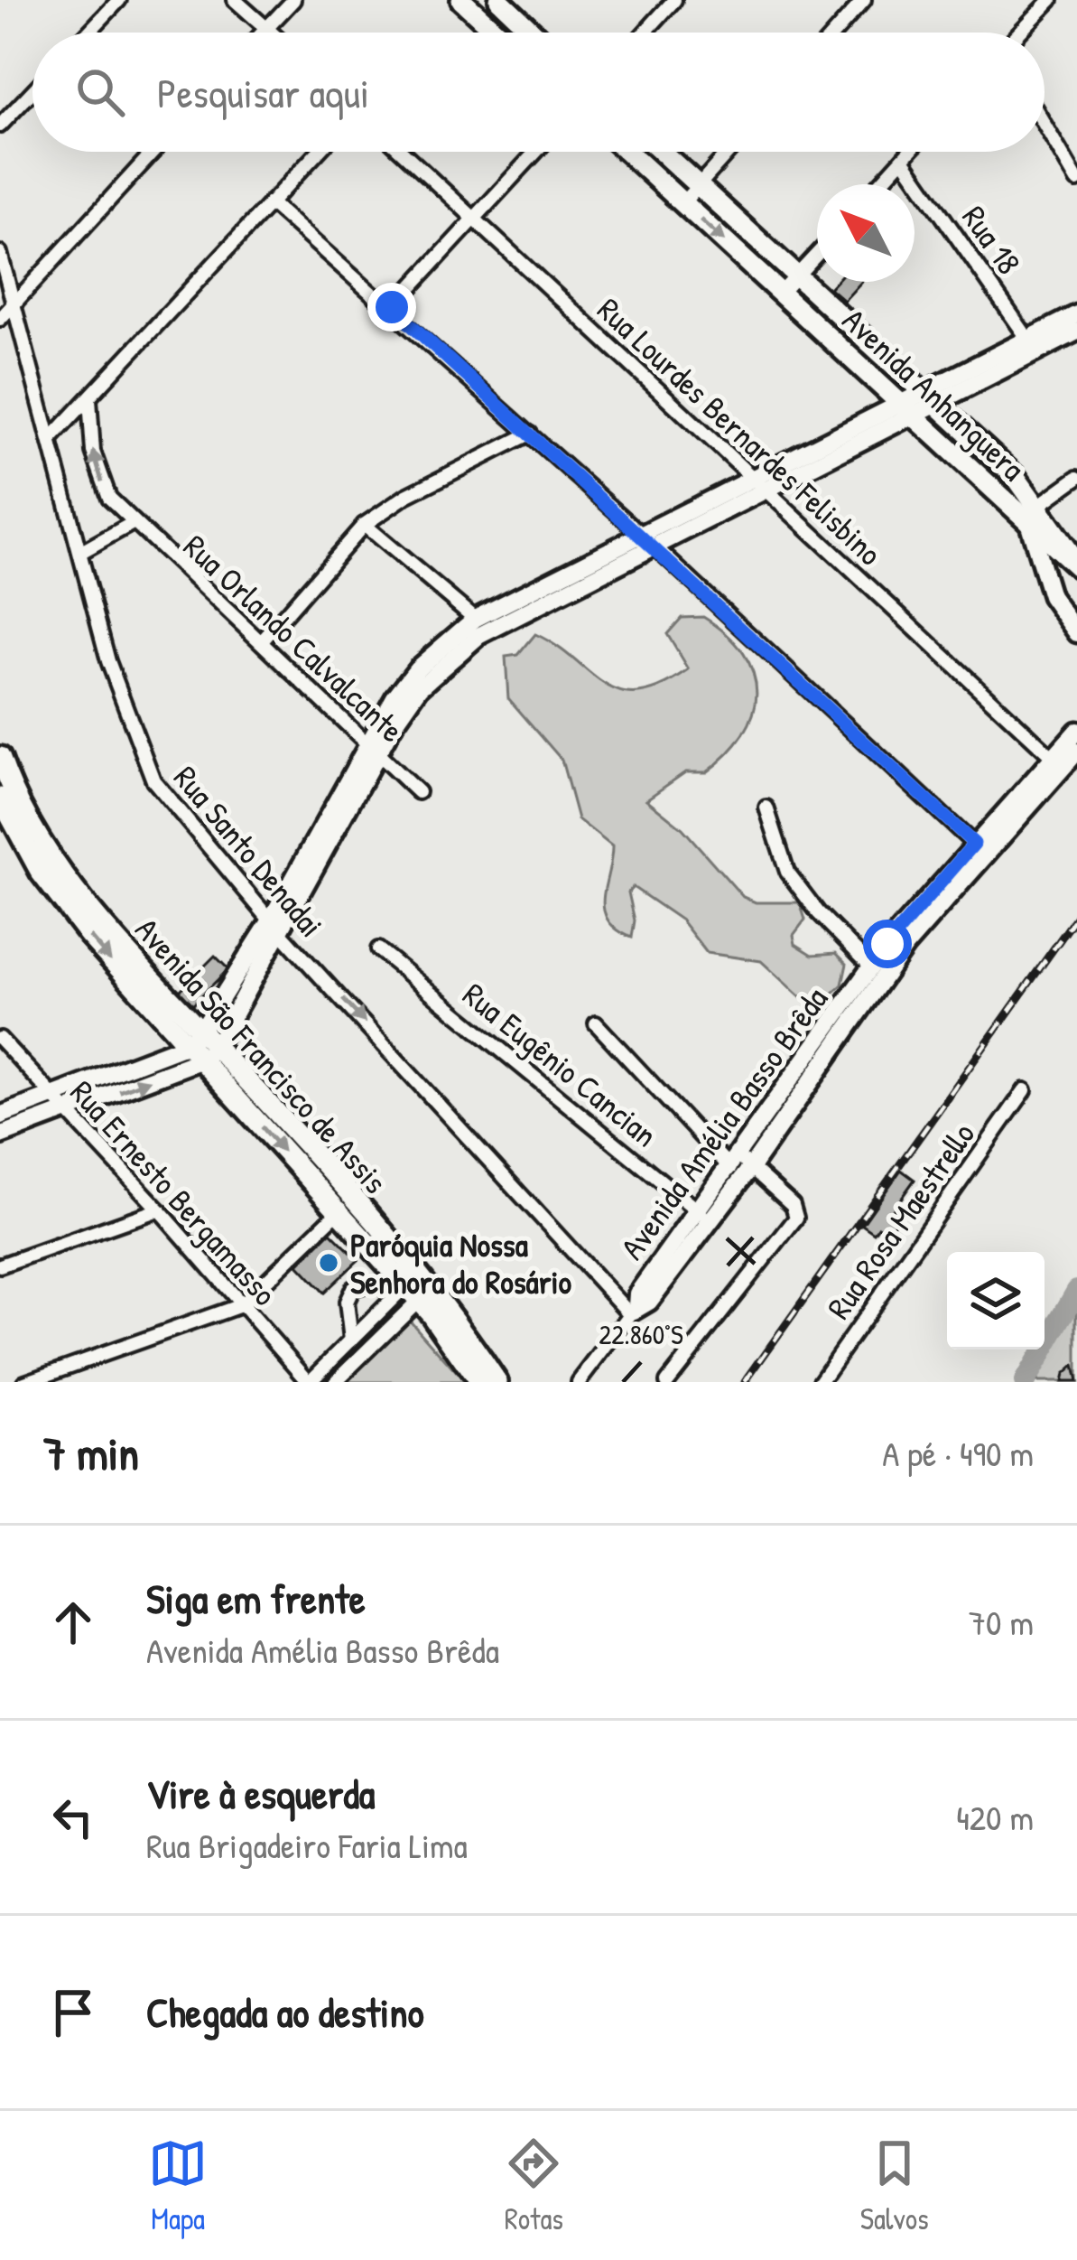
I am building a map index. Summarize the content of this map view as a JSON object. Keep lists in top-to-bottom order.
{
  "streets": {
    "main road": ["Avenida Anhanguera", "Avenida São Francisco de Assis", "Avenida Amélia Basso Brêda"],
    "street": [
      "Rua 18",
      "Rua Lourdes Bernardes Felisbino",
      "Rua Orlando Calvalcante",
      "Rua Santo Denadai",
      "Rua Eugênio Cancian",
      "Rua Ernesto Bergamasso",
      "Rua Rosa Maestrello"
    ]
  },
  "crossings": [
    ["Rua Lourdes Bernardes Felisbino", "Avenida Amélia Basso Brêda"],
    ["Rua Santo Denadai", "Avenida Amélia Basso Brêda"],
    ["Rua Eugênio Cancian", "Avenida Amélia Basso Brêda"]
  ],
  "one_way": ["Rua Santo Denadai"],
  "places": ["Paróquia Nossa Senhora do Rosário"],
  "north": "top left",
  "page": {
    "search": "Pesquisar aqui",
    "heading": ["7 min", "A pé · 490 m"],
    "list": [
      ["Siga em frente", "Avenida Amélia Basso Brêda", "70 m"],
      ["Vire à esquerda", "Rua Brigadeiro Faria Lima", "420 m"],
      "Chegada ao destino"
    ],
    "nav": ["Mapa", "Rotas", "Salvos"]
  },
  "coordinates": ["22.860°S"]
}
